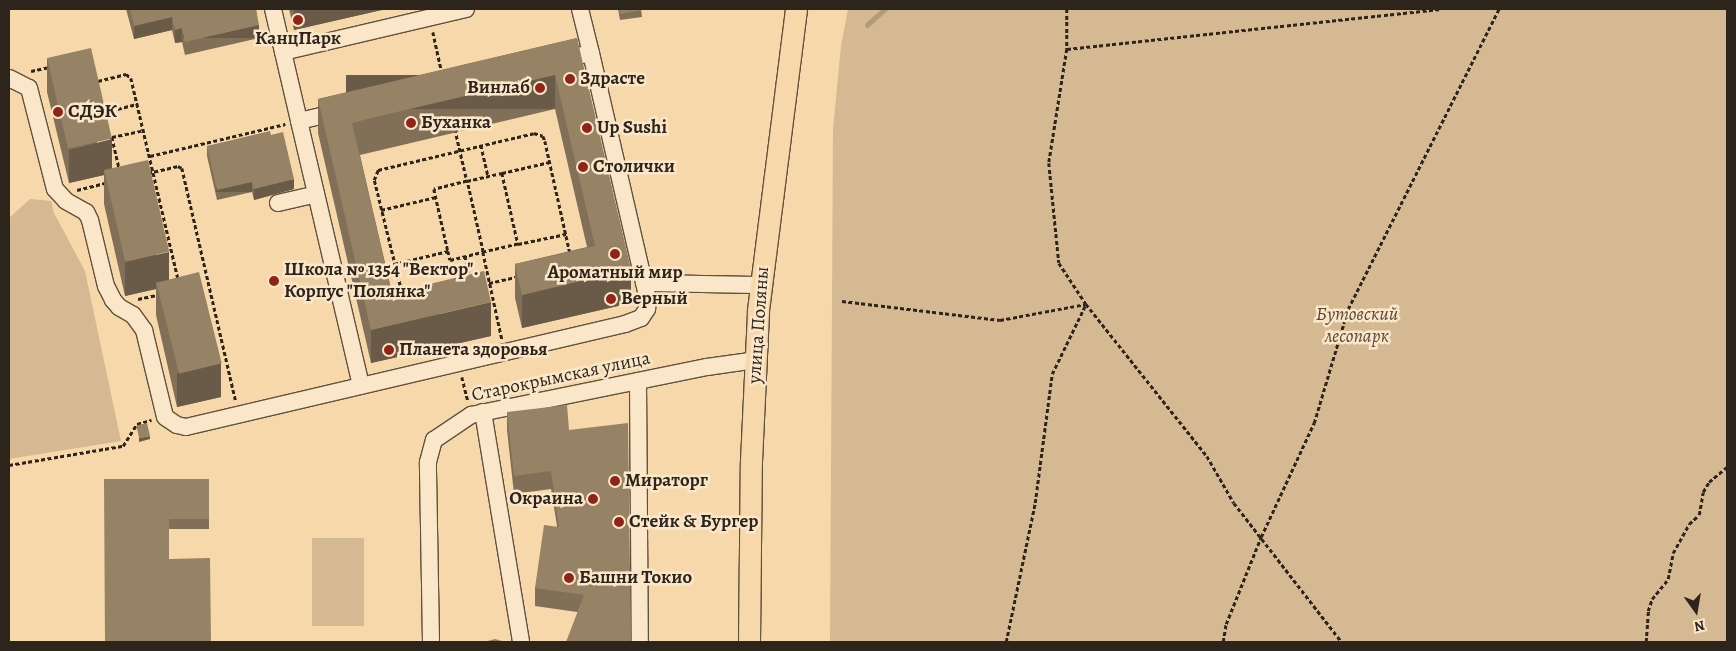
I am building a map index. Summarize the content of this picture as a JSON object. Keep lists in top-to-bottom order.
{
  "streets": {
    "main road": ["улица Поляны"],
    "street": ["Старокрымская улица"]
  },
  "crossings": [
    ["улица Поляны", "Старокрымская улица"]
  ],
  "parks": ["Бутовский лесопарк"],
  "places": [
    "КанцПарк",
    "Здрасте",
    "Винлаб",
    "СДЭК",
    "Буханка",
    "Up Sushi",
    "Столички",
    "Ароматный мир",
    "Школа № 1354 \"Вектор\". Корпус \"Полянка\"",
    "Верный",
    "Планета здоровья",
    "Мираторг",
    "Окраина",
    "Стейк & Бургер",
    "Башни Токио"
  ],
  "north": "bottom"
}
